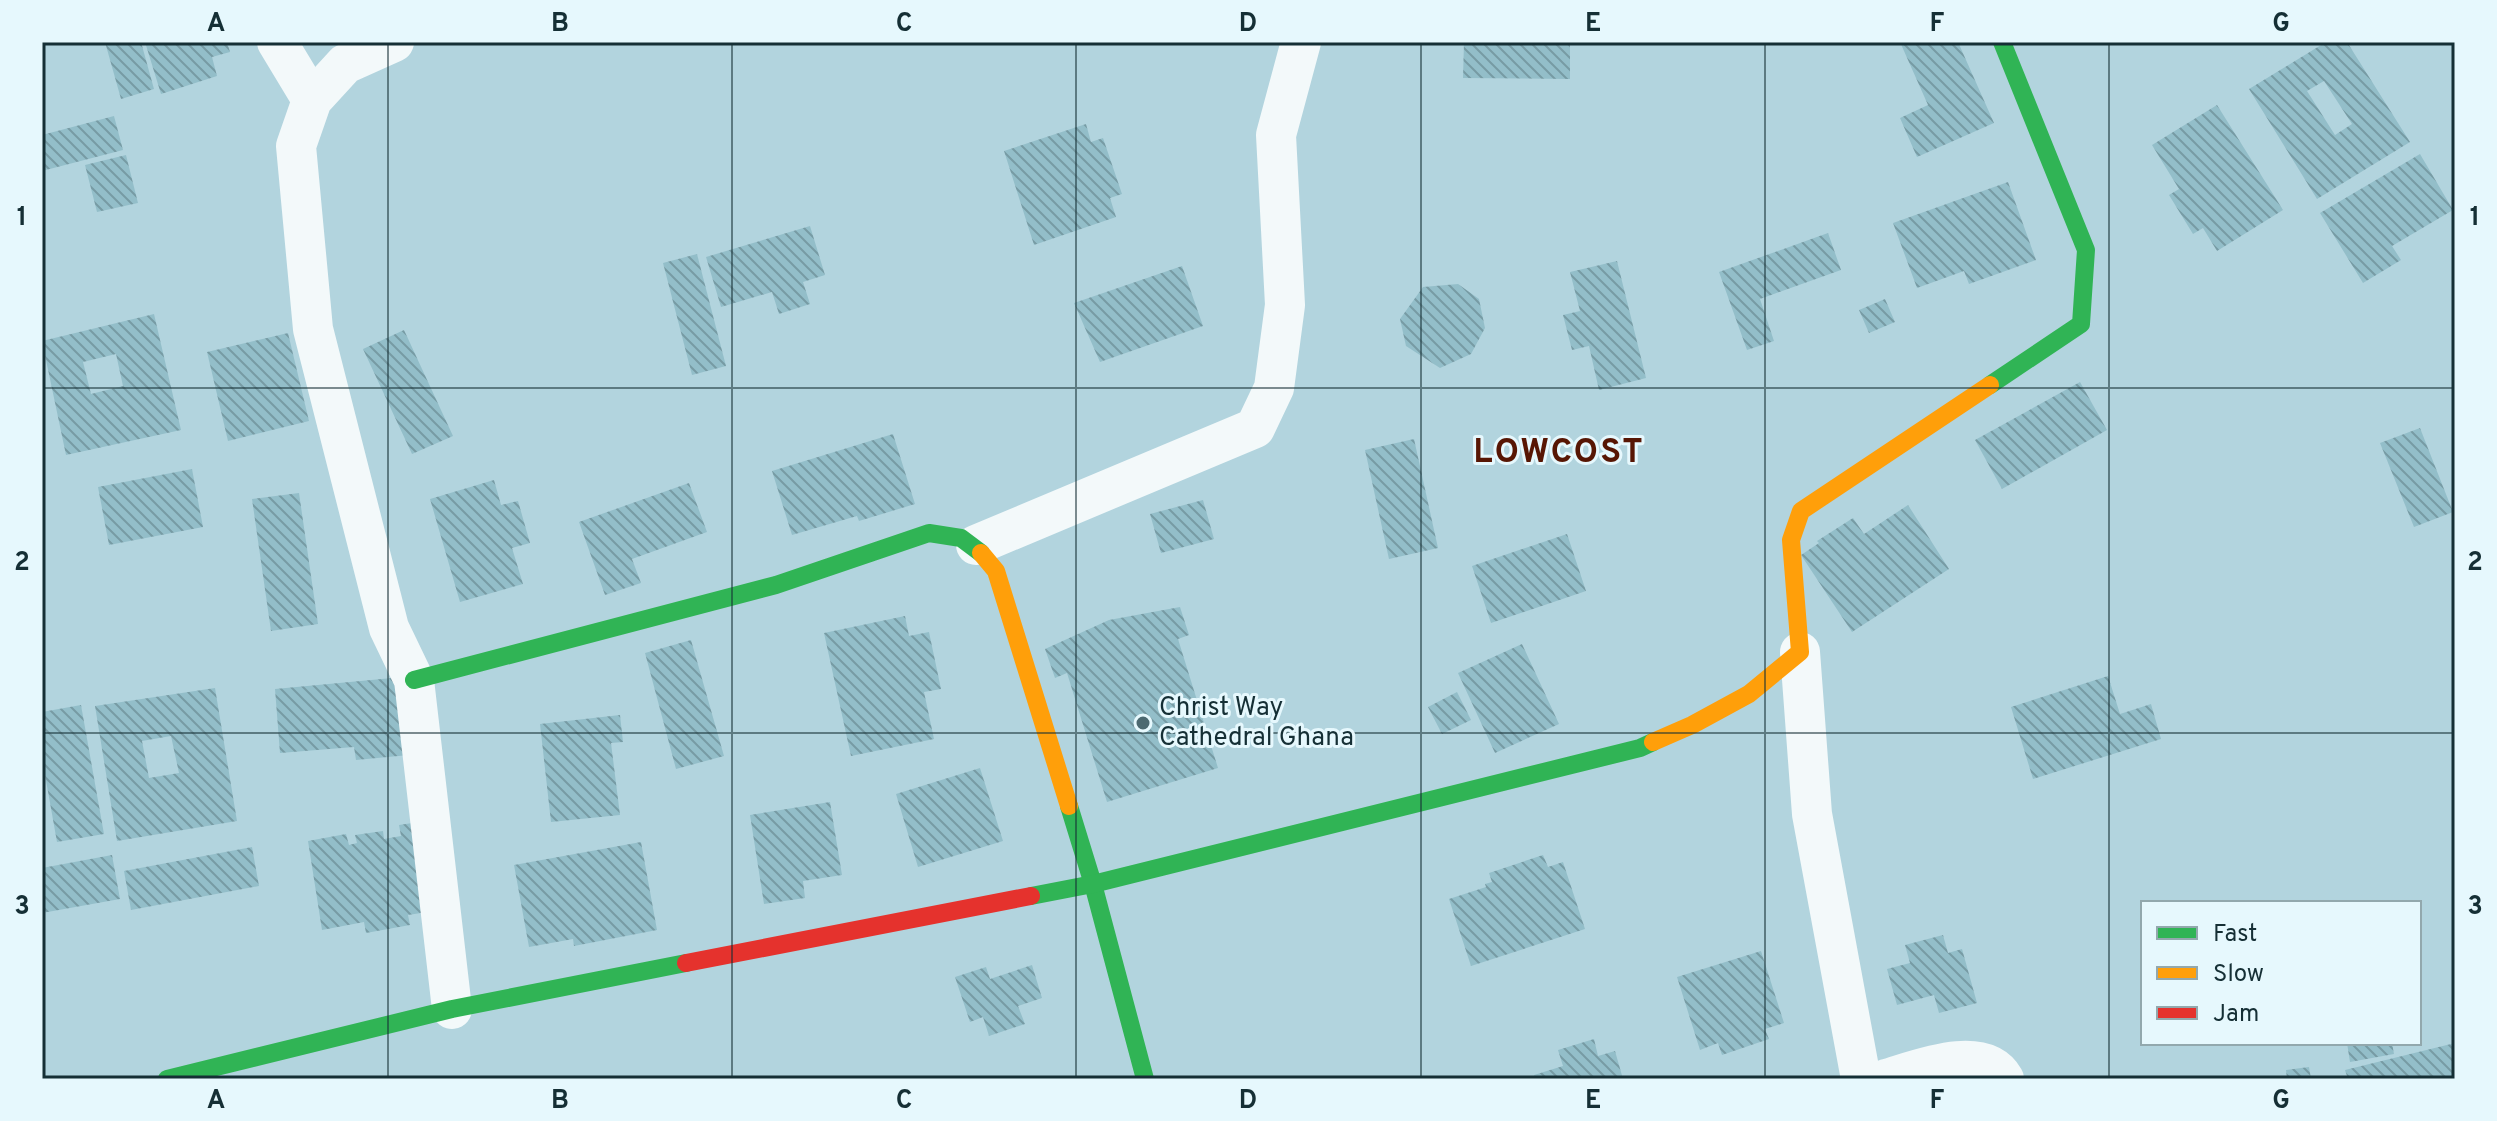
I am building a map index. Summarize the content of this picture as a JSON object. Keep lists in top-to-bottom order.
{
  "districts": ["LOWCOST"],
  "places": ["Christ Way Cathedral Ghana"],
  "legend": ["Fast", "Slow", "Jam"],
  "grid": {
    "columns": [
      "A",
      "B",
      "C",
      "D",
      "E",
      "F",
      "G"
    ],
    "rows": ["1", "2", "3"]
  }
}
